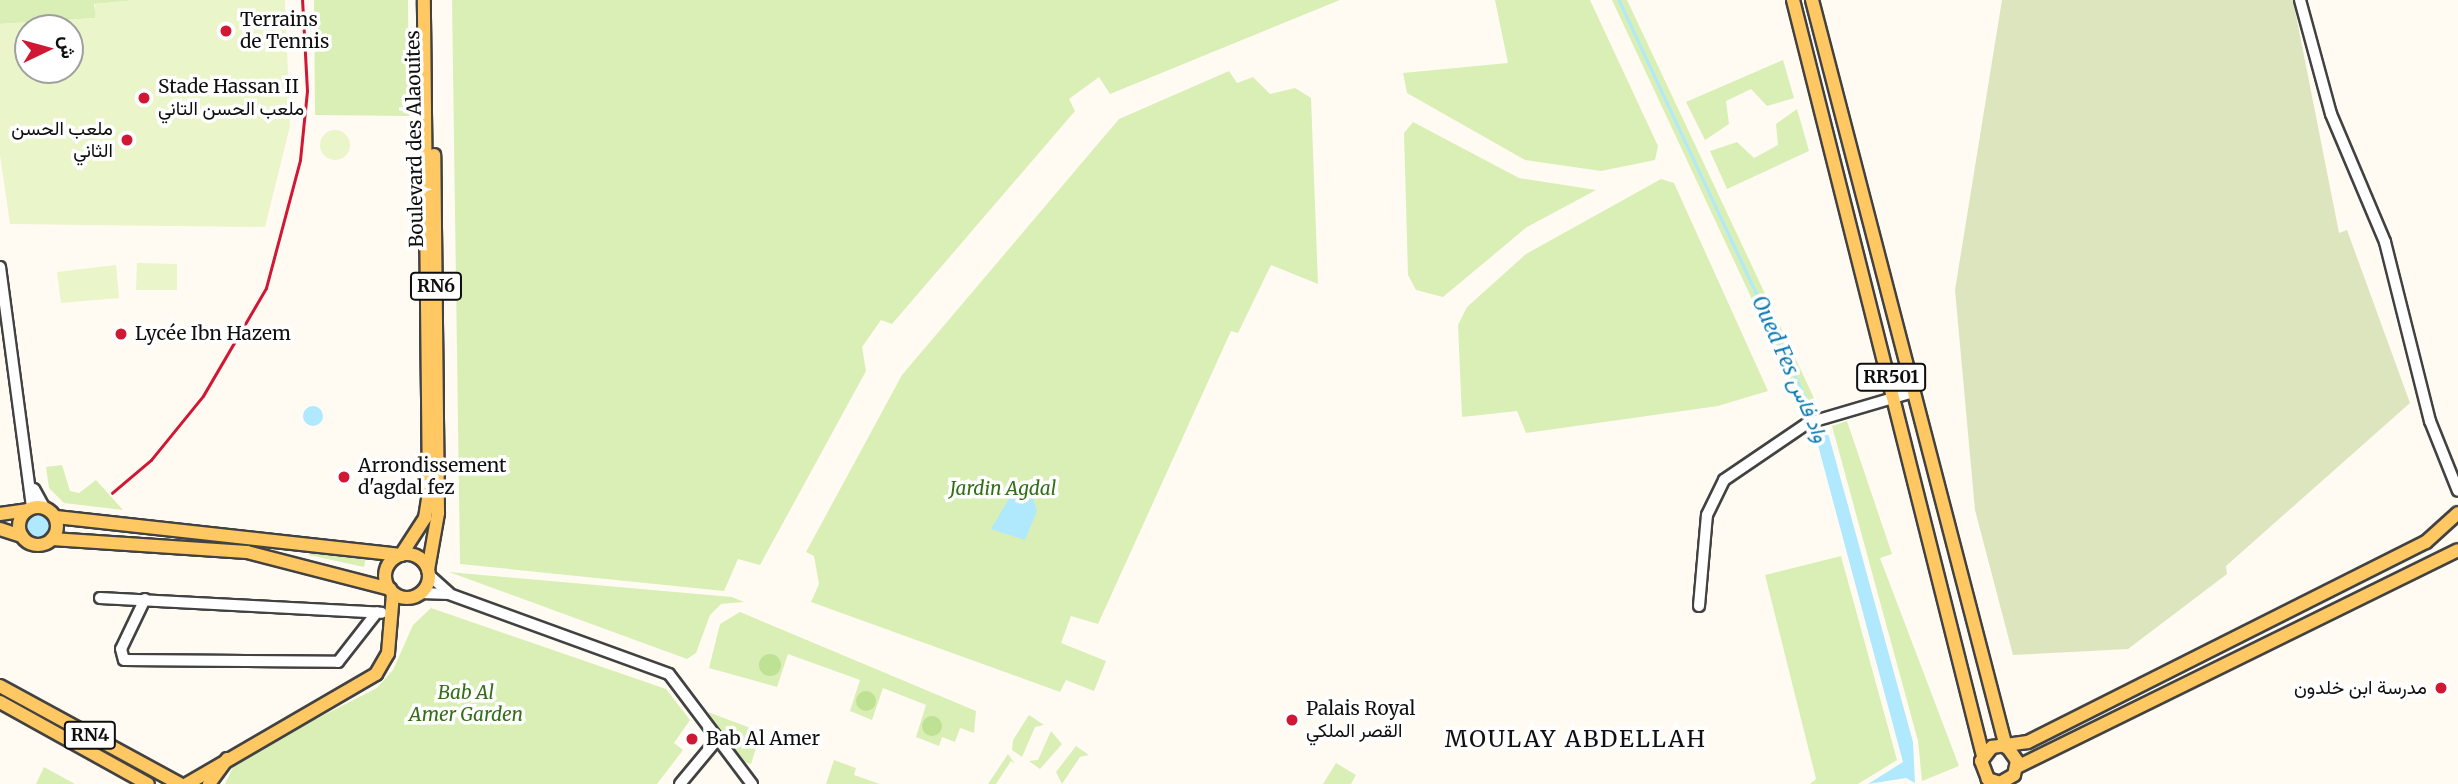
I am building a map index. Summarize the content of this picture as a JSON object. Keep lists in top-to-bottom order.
{
  "streets": {
    "main road": [
      "Boulevard des Alaouites",
      "RN6",
      "RR501",
      "RN4"
    ]
  },
  "crossings": [
    ["Boulevard des Alaouites", "RN6"]
  ],
  "districts": ["MOULAY ABDELLAH"],
  "water": ["Oued Fes واد فاس"],
  "parks": ["Jardin Agdal", "Bab Al Amer Garden"],
  "places": [
    "Terrains de Tennis",
    "Stade Hassan II ملعب الحسن التاني",
    "ملعب الحسن الثاني",
    "Lycée Ibn Hazem",
    "Arrondissement d'agdal fez",
    "مدرسة ابن خلدون",
    "Palais Royal القصر الملكي",
    "Bab Al Amer"
  ],
  "north": "right"
}
